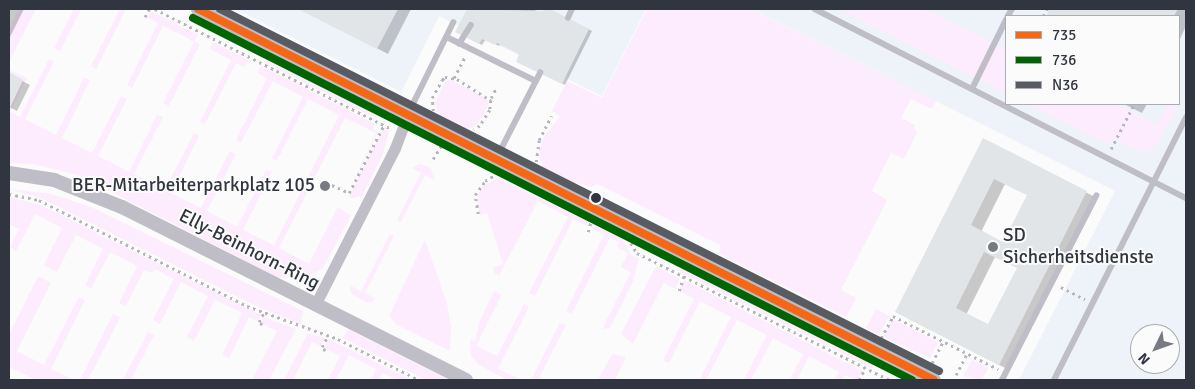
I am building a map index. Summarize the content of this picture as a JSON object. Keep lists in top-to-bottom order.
{
  "streets": {
    "street": ["Elly-Beinhorn-Ring"]
  },
  "places": ["BER-Mitarbeiterparkplatz 105", "SD Sicherheitsdienste"],
  "lines": ["transit line 735", "transit line N36", "transit line 736"],
  "legend": ["735", "736", "N36"],
  "north": "bottom left"
}
